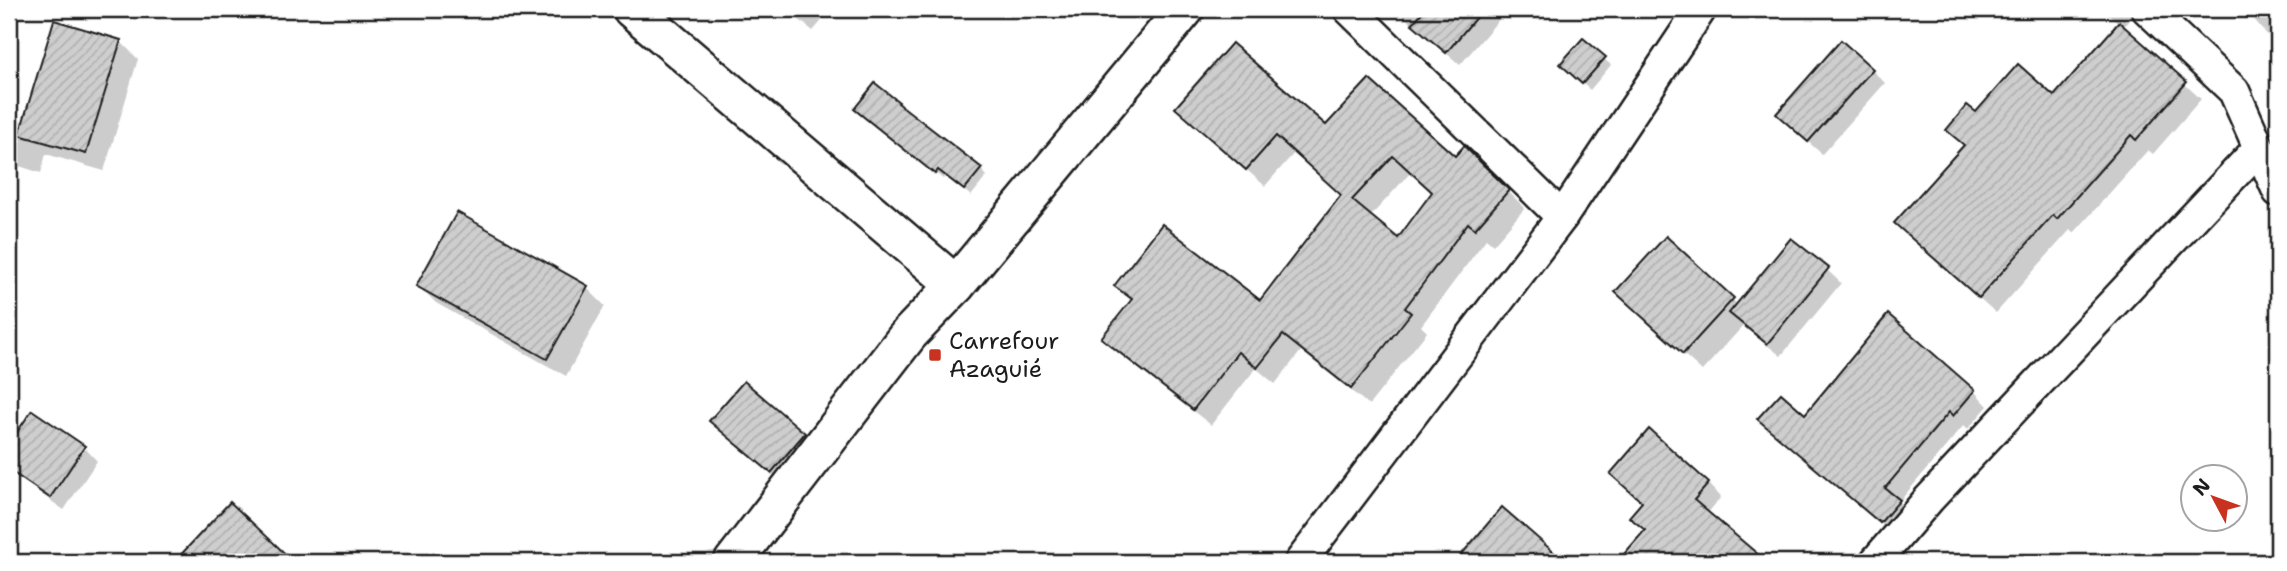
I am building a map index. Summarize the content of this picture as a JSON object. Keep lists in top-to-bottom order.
{
  "places": {
    "transit": ["Carrefour Azaguié"]
  },
  "north": "top left"
}
